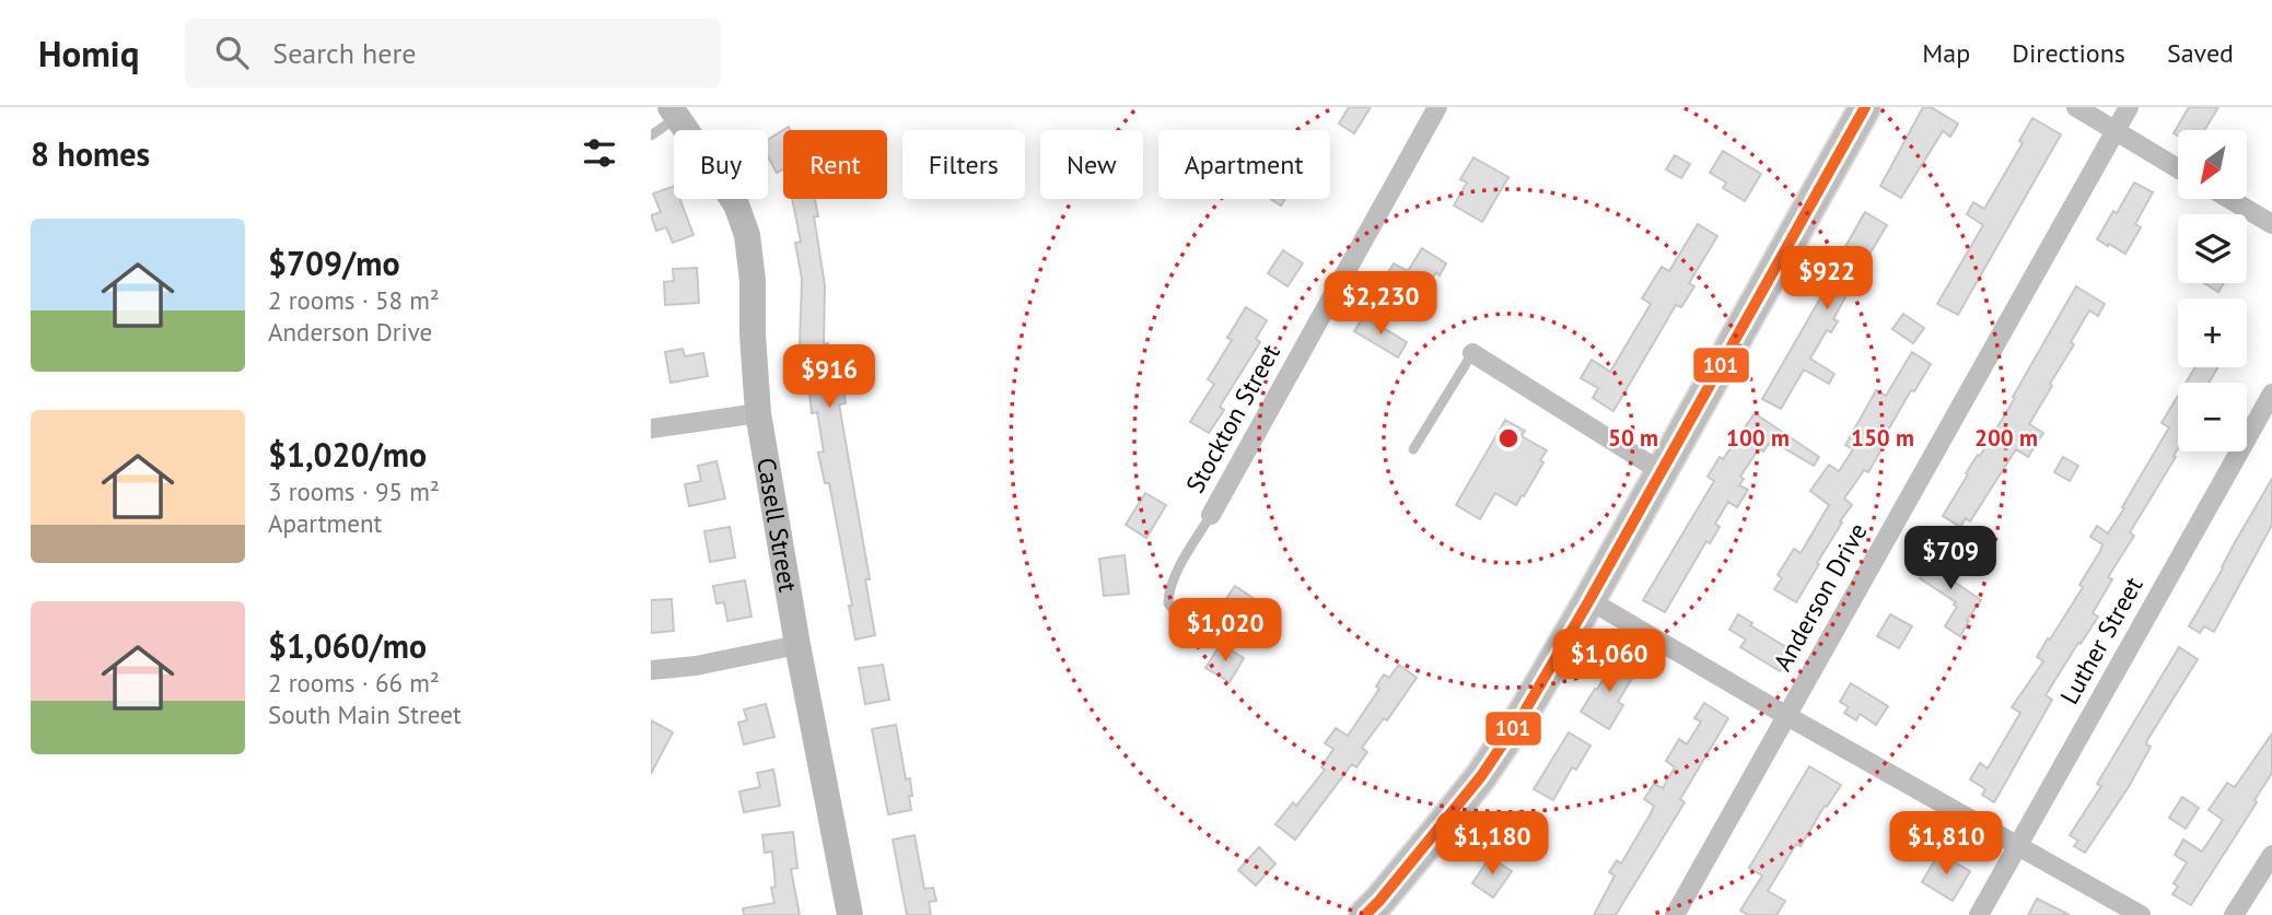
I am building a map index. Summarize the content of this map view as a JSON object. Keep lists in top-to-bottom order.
{
  "streets": {
    "street": [
      "Stockton Street",
      "Casell Street",
      "Anderson Drive",
      "Luther Street"
    ]
  },
  "lines": ["transit line 101"],
  "north": "bottom left",
  "page": {
    "header": "Homiq",
    "search": "Search here",
    "nav": ["Map", "Directions", "Saved"],
    "heading": "8 homes",
    "map_buttons": ["+", "−"],
    "chip": [
      "Buy",
      "Rent",
      "Filters",
      "New",
      "Apartment"
    ],
    "list": [
      {
        "name": "$709/mo",
        "note": "2 rooms · 58 m² · Anderson Drive"
      },
      {
        "name": "$1,020/mo",
        "note": "3 rooms · 95 m² · Apartment"
      },
      {
        "name": "$1,060/mo",
        "note": "2 rooms · 66 m² · South Main Street"
      }
    ],
    "price": [
      "$922",
      "$2,230",
      "$916",
      "$709",
      "$1,020",
      "$1,060",
      "$1,180",
      "$1,810"
    ]
  },
  "rings": [
    "50 m",
    "100 m",
    "150 m",
    "200 m"
  ]
}
